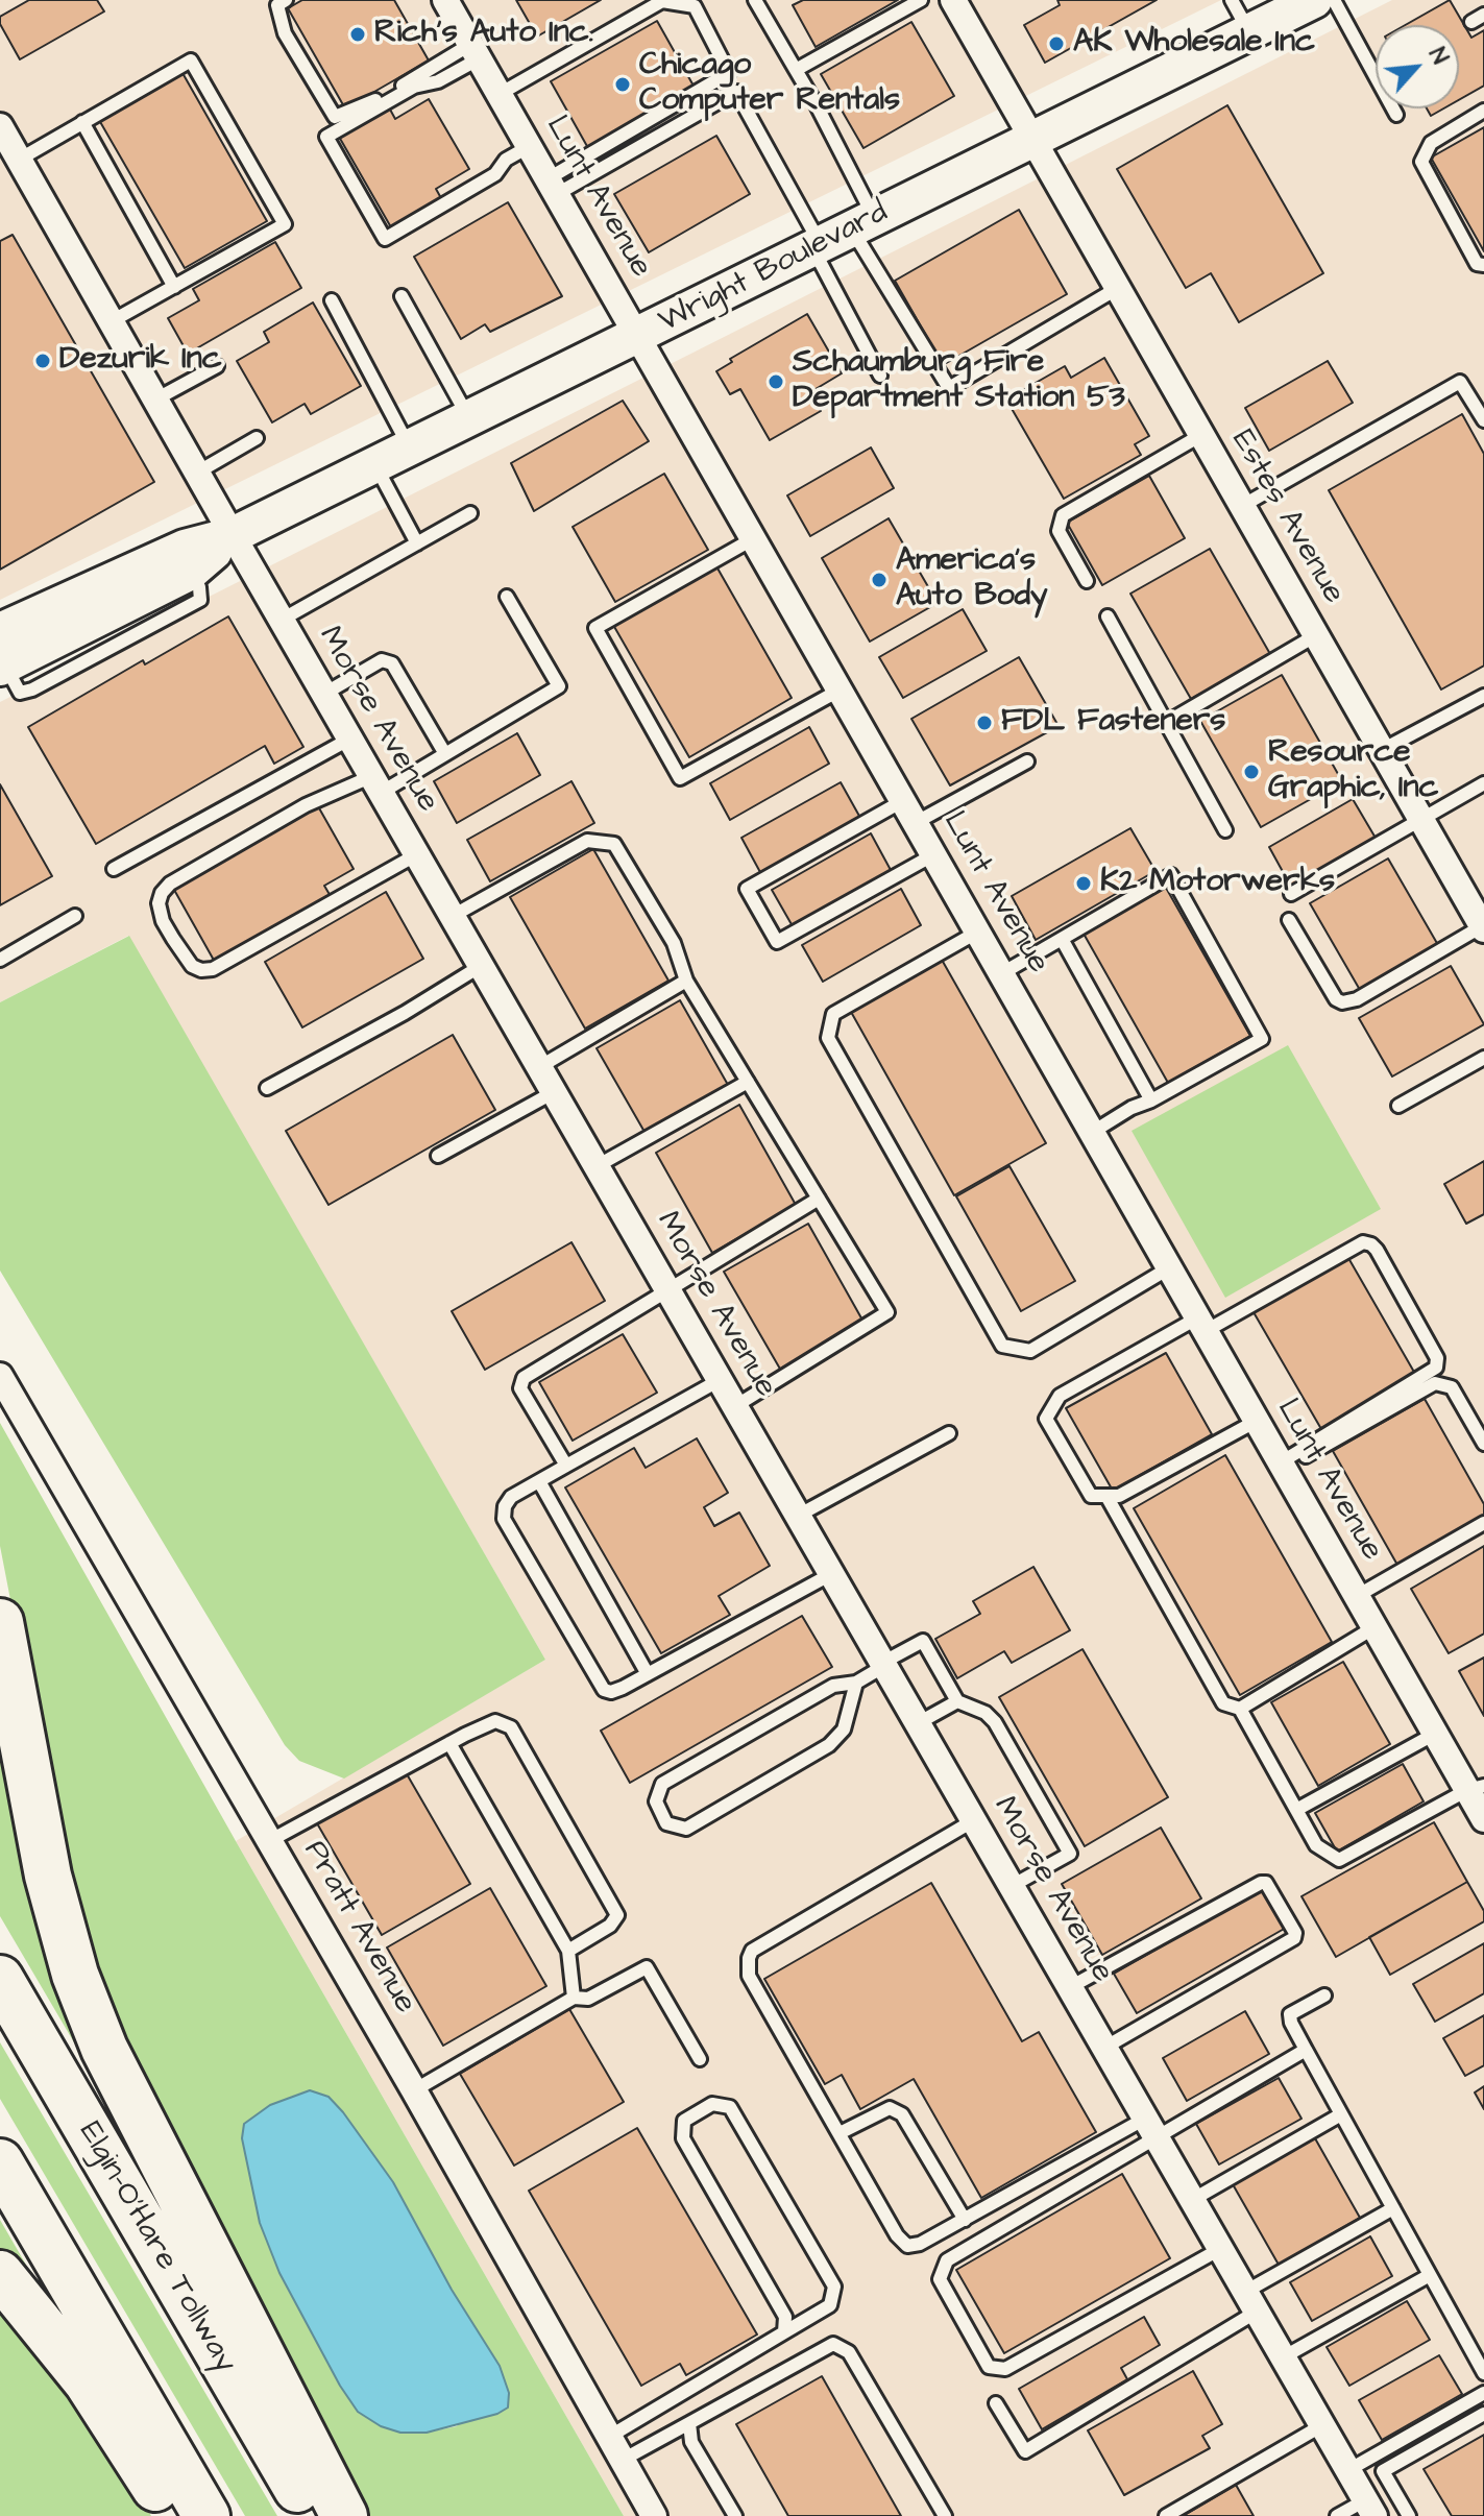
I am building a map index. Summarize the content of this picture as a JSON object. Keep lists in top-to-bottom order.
{
  "streets": {
    "highway": ["Elgin-O'Hare Tollway"],
    "street": [
      "Lunt Avenue",
      "Wright Boulevard",
      "Estes Avenue",
      "Morse Avenue",
      "Pratt Avenue"
    ]
  },
  "crossings": [
    ["Lunt Avenue", "Wright Boulevard"],
    ["Wright Boulevard", "Estes Avenue"],
    ["Wright Boulevard", "Morse Avenue"]
  ],
  "places": [
    "Rich's Auto Inc.",
    "AK Wholesale Inc",
    "Chicago Computer Rentals",
    "Dezurik Inc",
    "Schaumburg Fire Department Station 53",
    "America's Auto Body",
    "FDL Fasteners",
    "Resource Graphic, Inc",
    "K2 Motorwerks"
  ],
  "north": "top right"
}
